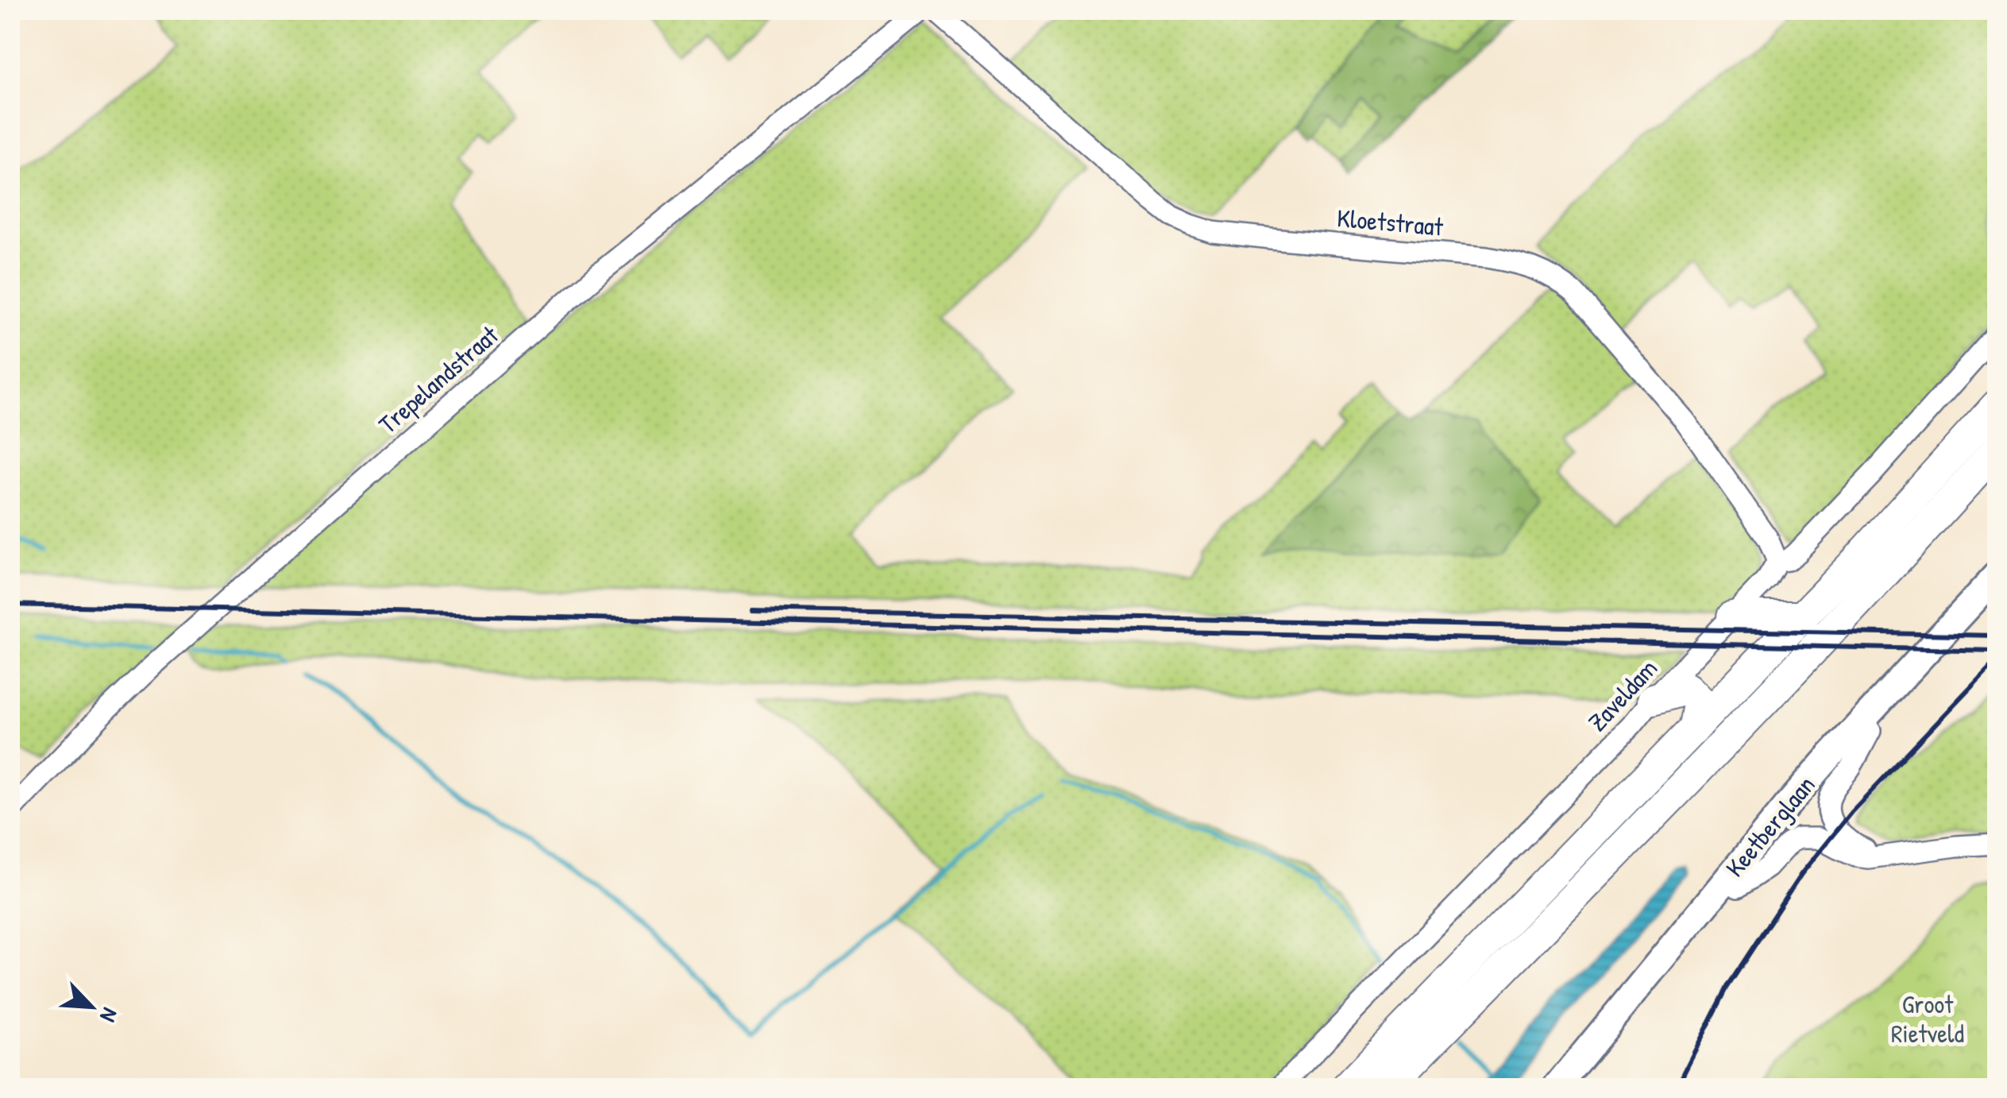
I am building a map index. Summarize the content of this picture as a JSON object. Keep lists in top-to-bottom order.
{
  "streets": {
    "main road": ["Keetberglaan"],
    "street": ["Kloetstraat", "Trepelandstraat", "Zaveldam"]
  },
  "crossings": [
    ["Kloetstraat", "Zaveldam"]
  ],
  "parks": ["Groot Rietveld"],
  "north": "bottom right"
}
